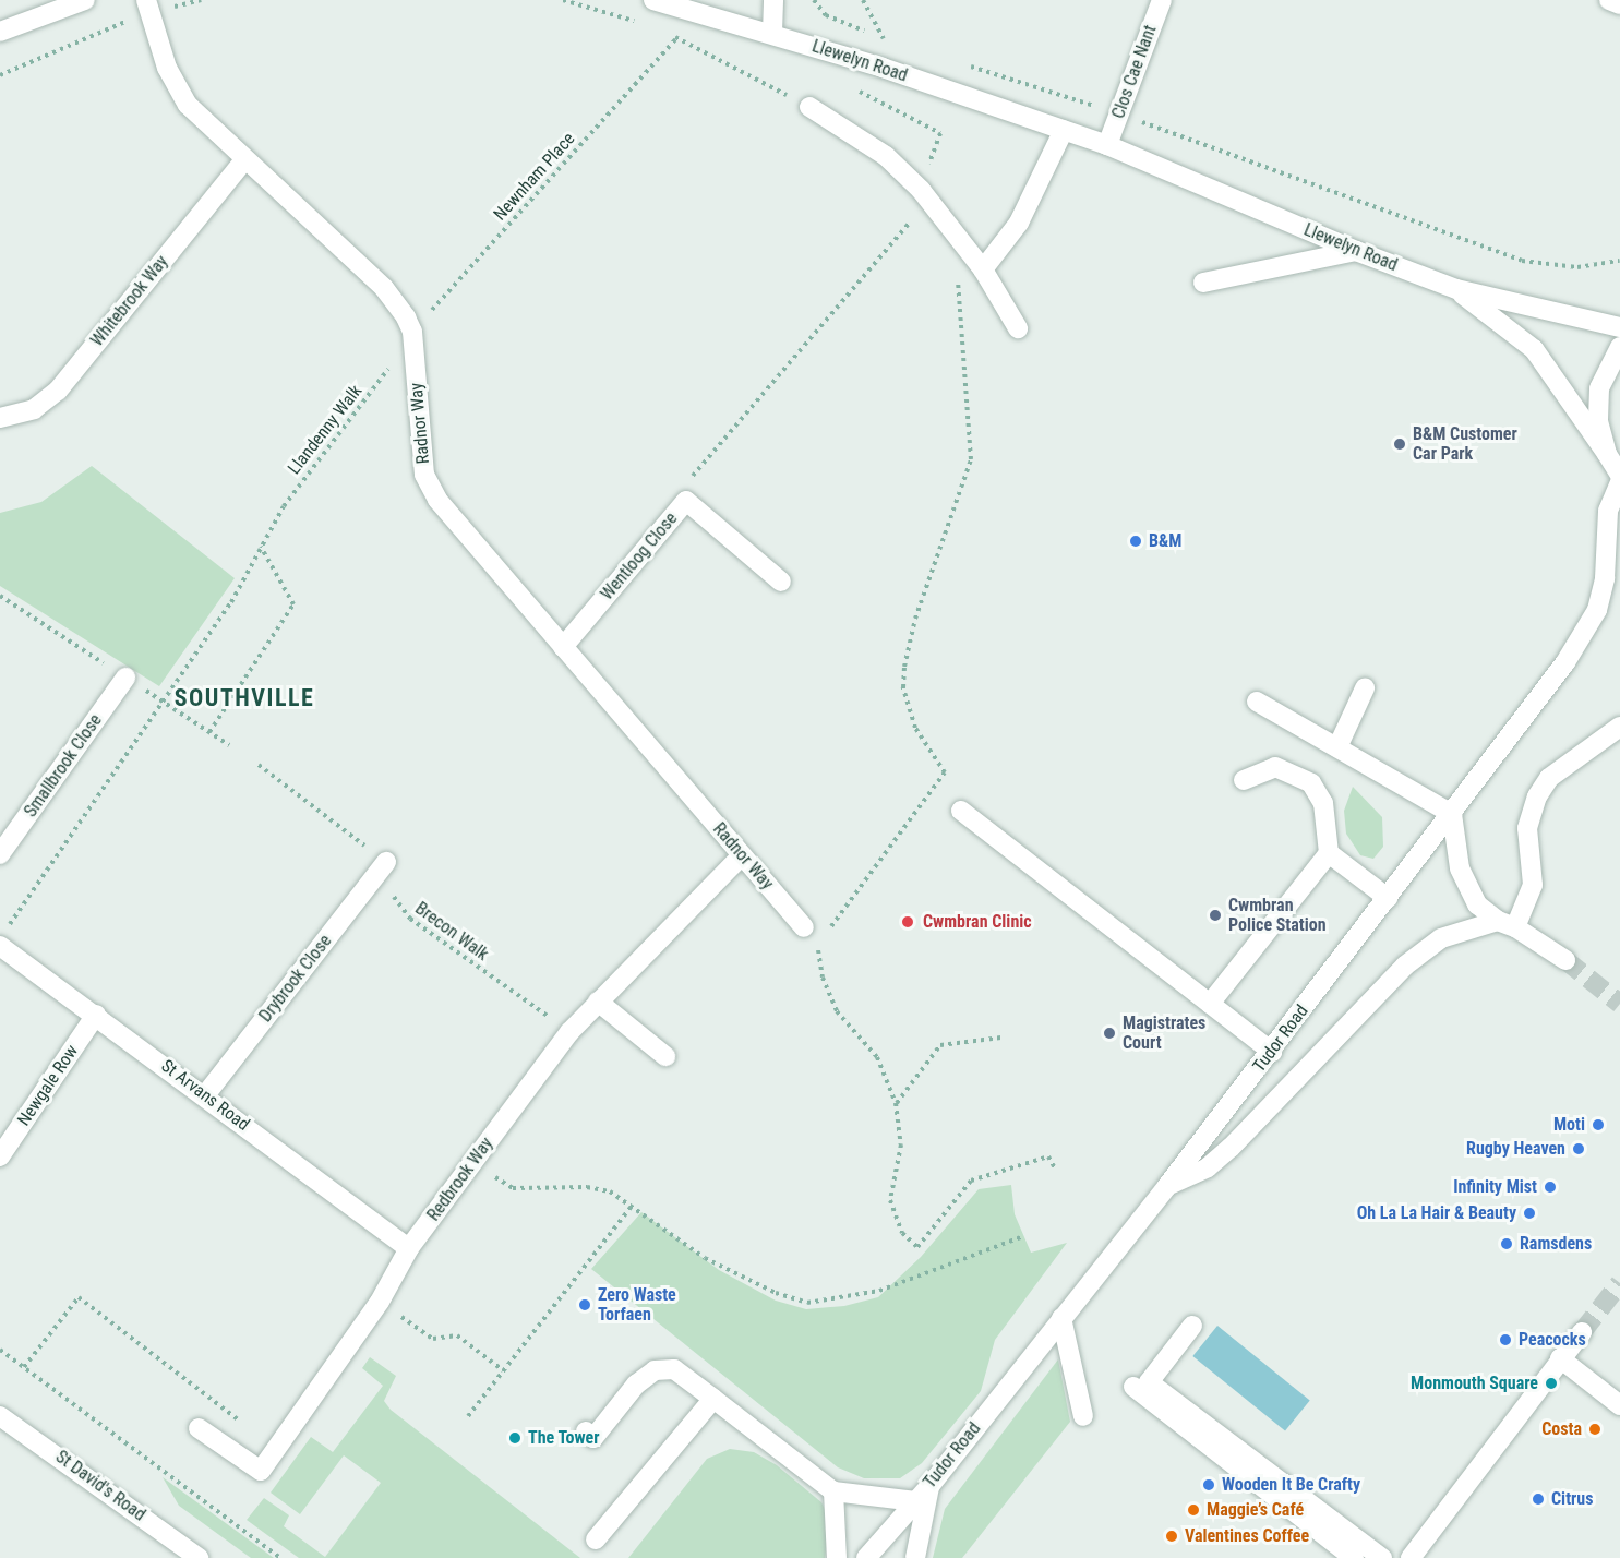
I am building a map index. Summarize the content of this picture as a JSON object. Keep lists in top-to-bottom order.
{
  "streets": {
    "street": [
      "Llewelyn Road",
      "Clos Cae Nant",
      "Whitebrook Way",
      "Radnor Way",
      "Wentloog Close",
      "Smallbrook Close",
      "Drybrook Close",
      "Tudor Road",
      "Newgale Row",
      "St Arvans Road",
      "Redbrook Way",
      "St David's Road"
    ],
    "path": ["Newnham Place", "Llandenny Walk", "Brecon Walk"]
  },
  "crossings": [
    ["Llewelyn Road", "Clos Cae Nant"],
    ["Newnham Place", "Radnor Way"],
    ["Newnham Place", "Llandenny Walk"],
    ["Whitebrook Way", "Radnor Way"],
    ["Radnor Way", "Llandenny Walk"],
    ["Radnor Way", "Wentloog Close"],
    ["Radnor Way", "Redbrook Way"],
    ["Llandenny Walk", "St Arvans Road"],
    ["Brecon Walk", "Drybrook Close"],
    ["Brecon Walk", "Redbrook Way"],
    ["Drybrook Close", "St Arvans Road"],
    ["Newgale Row", "St Arvans Road"],
    ["St Arvans Road", "Redbrook Way"]
  ],
  "districts": ["SOUTHVILLE"],
  "places": [
    "B&M Customer Car Park",
    "B&M",
    "Cwmbran Police Station",
    "Cwmbran Clinic",
    "Magistrates Court",
    "Moti",
    "Rugby Heaven",
    "Infinity Mist",
    "Oh La La Hair & Beauty",
    "Ramsdens",
    "Zero Waste Torfaen",
    "Peacocks",
    "Monmouth Square",
    "Costa",
    "The Tower",
    "Wooden It Be Crafty",
    "Citrus",
    "Maggie’s Café",
    "Valentines Coffee"
  ]
}
